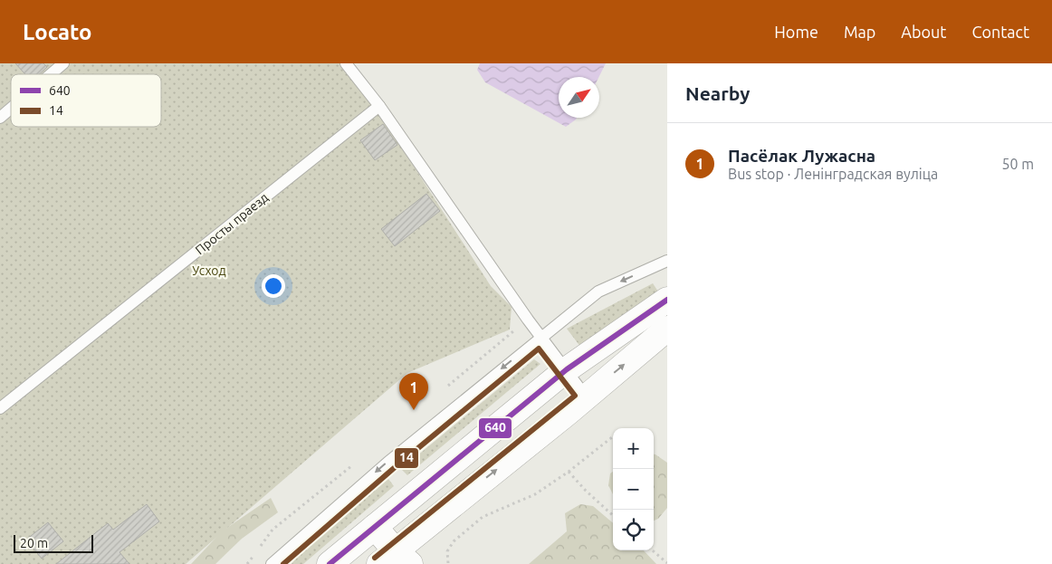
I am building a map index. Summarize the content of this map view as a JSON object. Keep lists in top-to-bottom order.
{
  "streets": {
    "lane": ["Просты праезд"]
  },
  "parks": ["Усход"],
  "lines": ["transit line 640", "transit line 14"],
  "legend": ["640", "14"],
  "scale_bar": "20 m",
  "north": "top right",
  "page": {
    "header": "Locato",
    "nav": [
      "Home",
      "Map",
      "About",
      "Contact"
    ],
    "heading": "Nearby",
    "list": [
      {
        "mark": "1",
        "name": "Пасёлак Лужасна",
        "note": "Bus stop · Ленінградская вуліца",
        "value": "50 m"
      }
    ],
    "pins": "1",
    "map_buttons": ["+", "−"],
    "scale": "20 m"
  }
}
